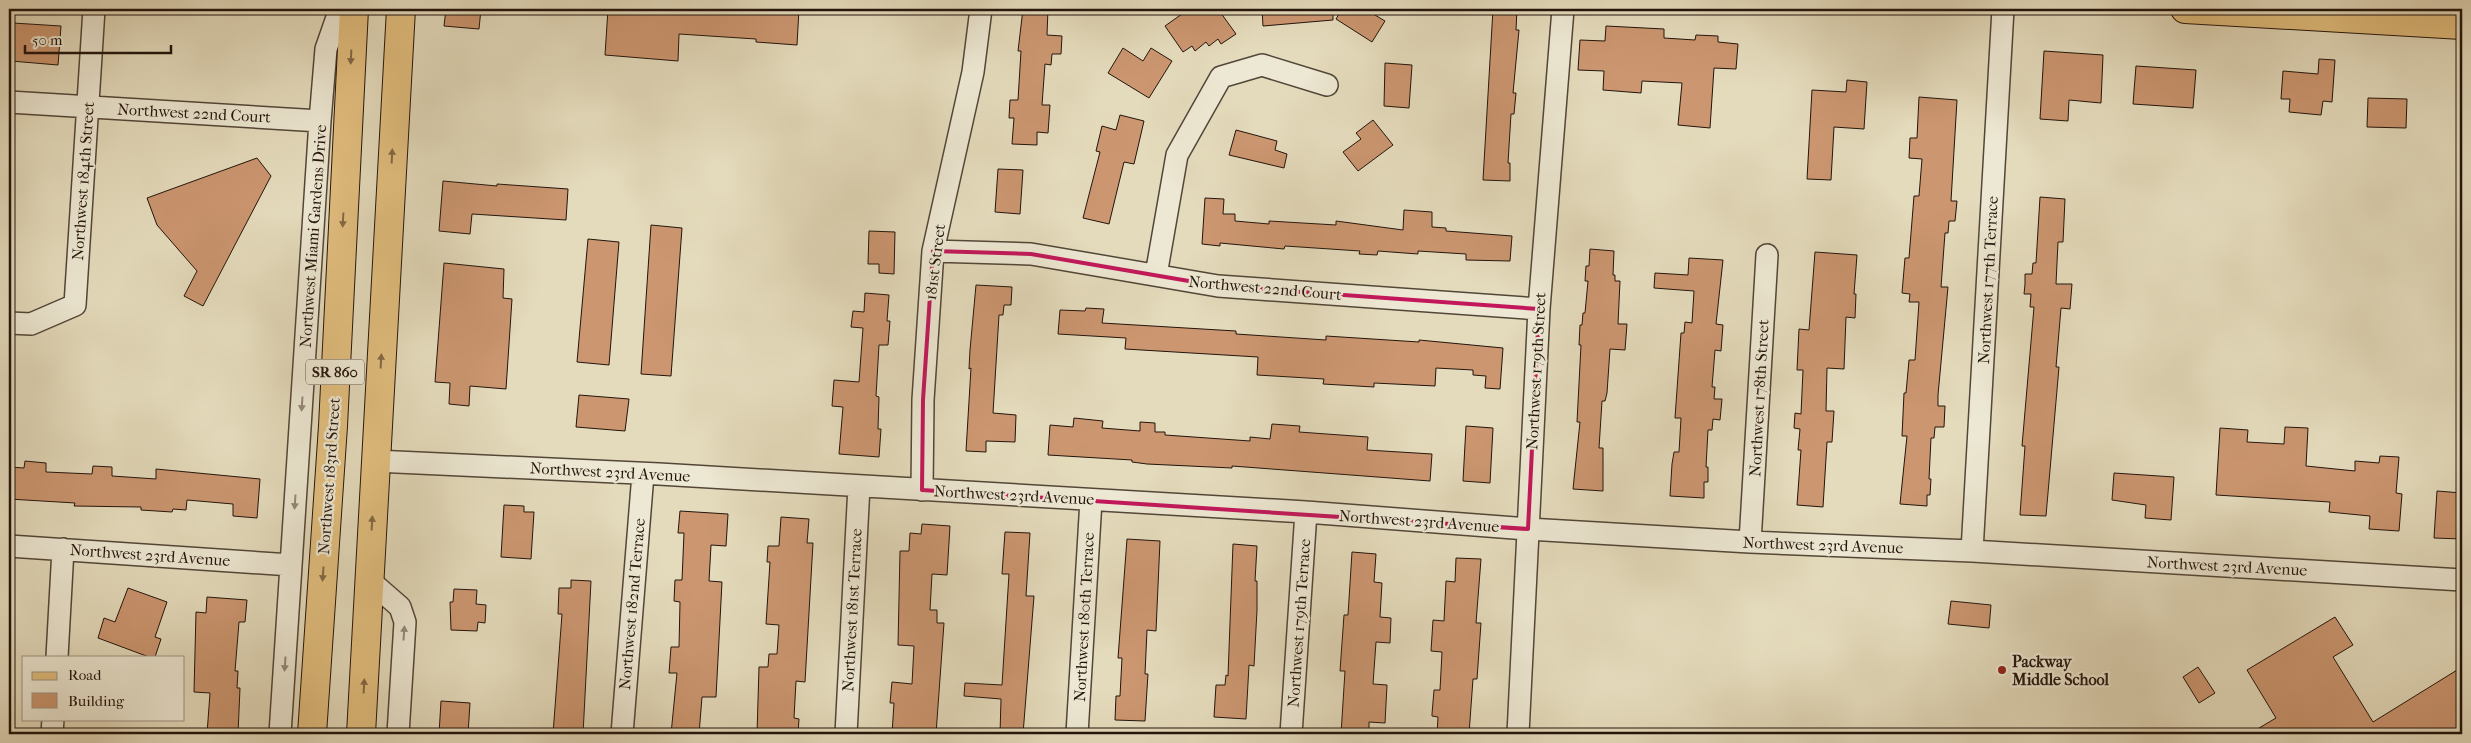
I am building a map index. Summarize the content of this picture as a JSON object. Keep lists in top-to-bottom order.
{
  "streets": {
    "main road": ["SR 860", "Northwest 183rd Street"],
    "street": [
      "Northwest 22nd Court",
      "Northwest 184th Street",
      "Northwest Miami Gardens Drive",
      "181st Street",
      "Northwest 177th Terrace",
      "Northwest 179th Street",
      "Northwest 178th Street",
      "Northwest 23rd Avenue",
      "Northwest 182nd Terrace",
      "Northwest 181st Terrace",
      "Northwest 180th Terrace",
      "Northwest 179th Terrace"
    ]
  },
  "crossings": [
    ["Northwest 22nd Court", "Northwest 184th Street"],
    ["Northwest 22nd Court", "Northwest Miami Gardens Drive"],
    ["Northwest 22nd Court", "181st Street"],
    ["Northwest 22nd Court", "Northwest 179th Street"],
    ["Northwest Miami Gardens Drive", "Northwest 23rd Avenue"],
    ["181st Street", "Northwest 23rd Avenue"],
    ["Northwest 177th Terrace", "Northwest 23rd Avenue"],
    ["Northwest 179th Street", "Northwest 23rd Avenue"],
    ["SR 860", "Northwest 23rd Avenue"],
    ["Northwest 178th Street", "Northwest 23rd Avenue"],
    ["Northwest 23rd Avenue", "Northwest 182nd Terrace"],
    ["Northwest 23rd Avenue", "Northwest 181st Terrace"],
    ["Northwest 23rd Avenue", "Northwest 180th Terrace"],
    ["Northwest 23rd Avenue", "Northwest 179th Terrace"]
  ],
  "one_way": ["Northwest Miami Gardens Drive"],
  "places": ["Packway Middle School"],
  "legend": ["Road", "Building"],
  "scale_bar": "50 m"
}
